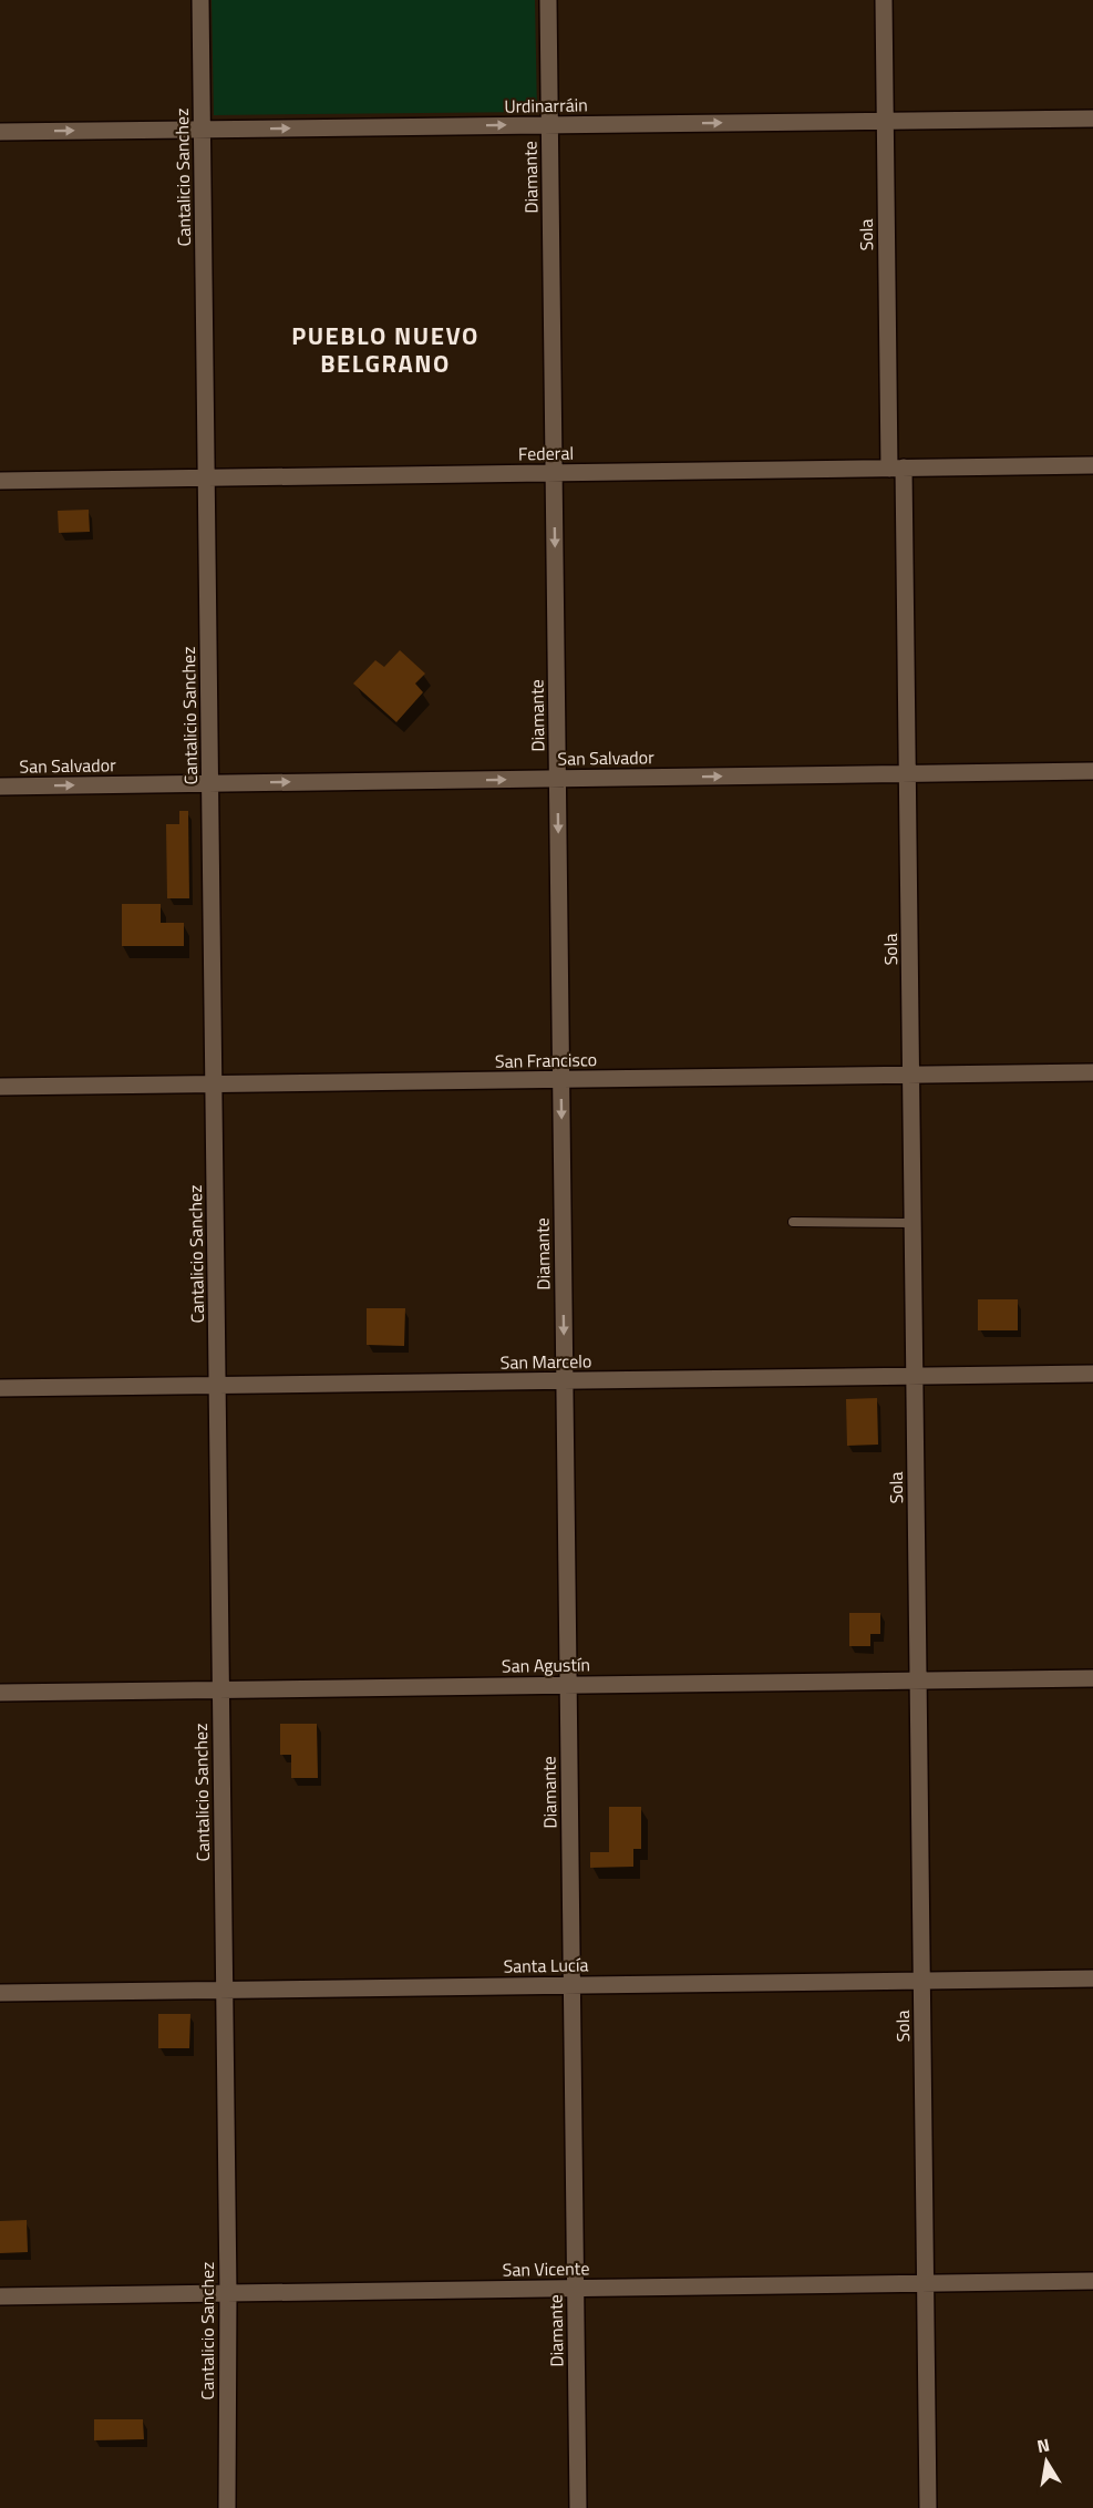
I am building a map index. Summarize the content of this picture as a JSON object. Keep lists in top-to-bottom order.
{
  "streets": {
    "street": [
      "Urdinarráin",
      "Cantalicio Sanchez",
      "Diamante",
      "Sola",
      "Federal",
      "San Salvador",
      "San Francisco",
      "San Marcelo",
      "San Agustín",
      "Santa Lucía",
      "San Vicente"
    ]
  },
  "crossings": [
    ["Urdinarráin", "Cantalicio Sanchez"],
    ["Urdinarráin", "Diamante"],
    ["Urdinarráin", "Sola"],
    ["Cantalicio Sanchez", "Federal"],
    ["Cantalicio Sanchez", "San Salvador"],
    ["Cantalicio Sanchez", "San Francisco"],
    ["Cantalicio Sanchez", "San Marcelo"],
    ["Cantalicio Sanchez", "San Agustín"],
    ["Cantalicio Sanchez", "Santa Lucía"],
    ["Cantalicio Sanchez", "San Vicente"],
    ["Diamante", "Federal"],
    ["Diamante", "San Salvador"],
    ["Diamante", "San Francisco"],
    ["Diamante", "San Marcelo"],
    ["Diamante", "San Agustín"],
    ["Diamante", "Santa Lucía"],
    ["Diamante", "San Vicente"],
    ["Sola", "Federal"],
    ["Sola", "San Salvador"],
    ["Sola", "San Francisco"],
    ["Sola", "San Marcelo"],
    ["Sola", "San Agustín"],
    ["Sola", "Santa Lucía"],
    ["Sola", "San Vicente"]
  ],
  "one_way": ["Urdinarráin", "Diamante", "San Salvador"],
  "districts": ["PUEBLO NUEVO BELGRANO"],
  "north": "top"
}
